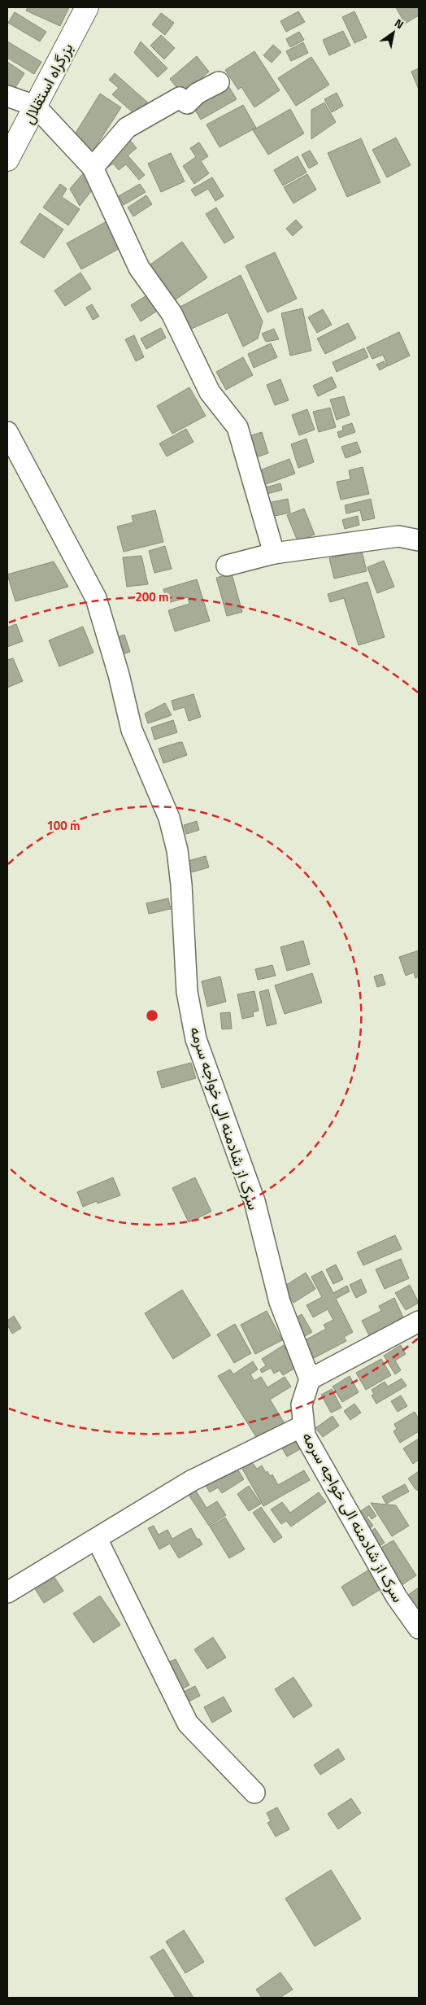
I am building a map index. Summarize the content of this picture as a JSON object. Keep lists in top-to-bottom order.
{
  "streets": {
    "highway": ["بزرگراه استقلال"],
    "street": ["سرک از شادمنه الی خواجه سرمه"]
  },
  "north": "top right",
  "rings": ["200 m", "100 m"]
}
